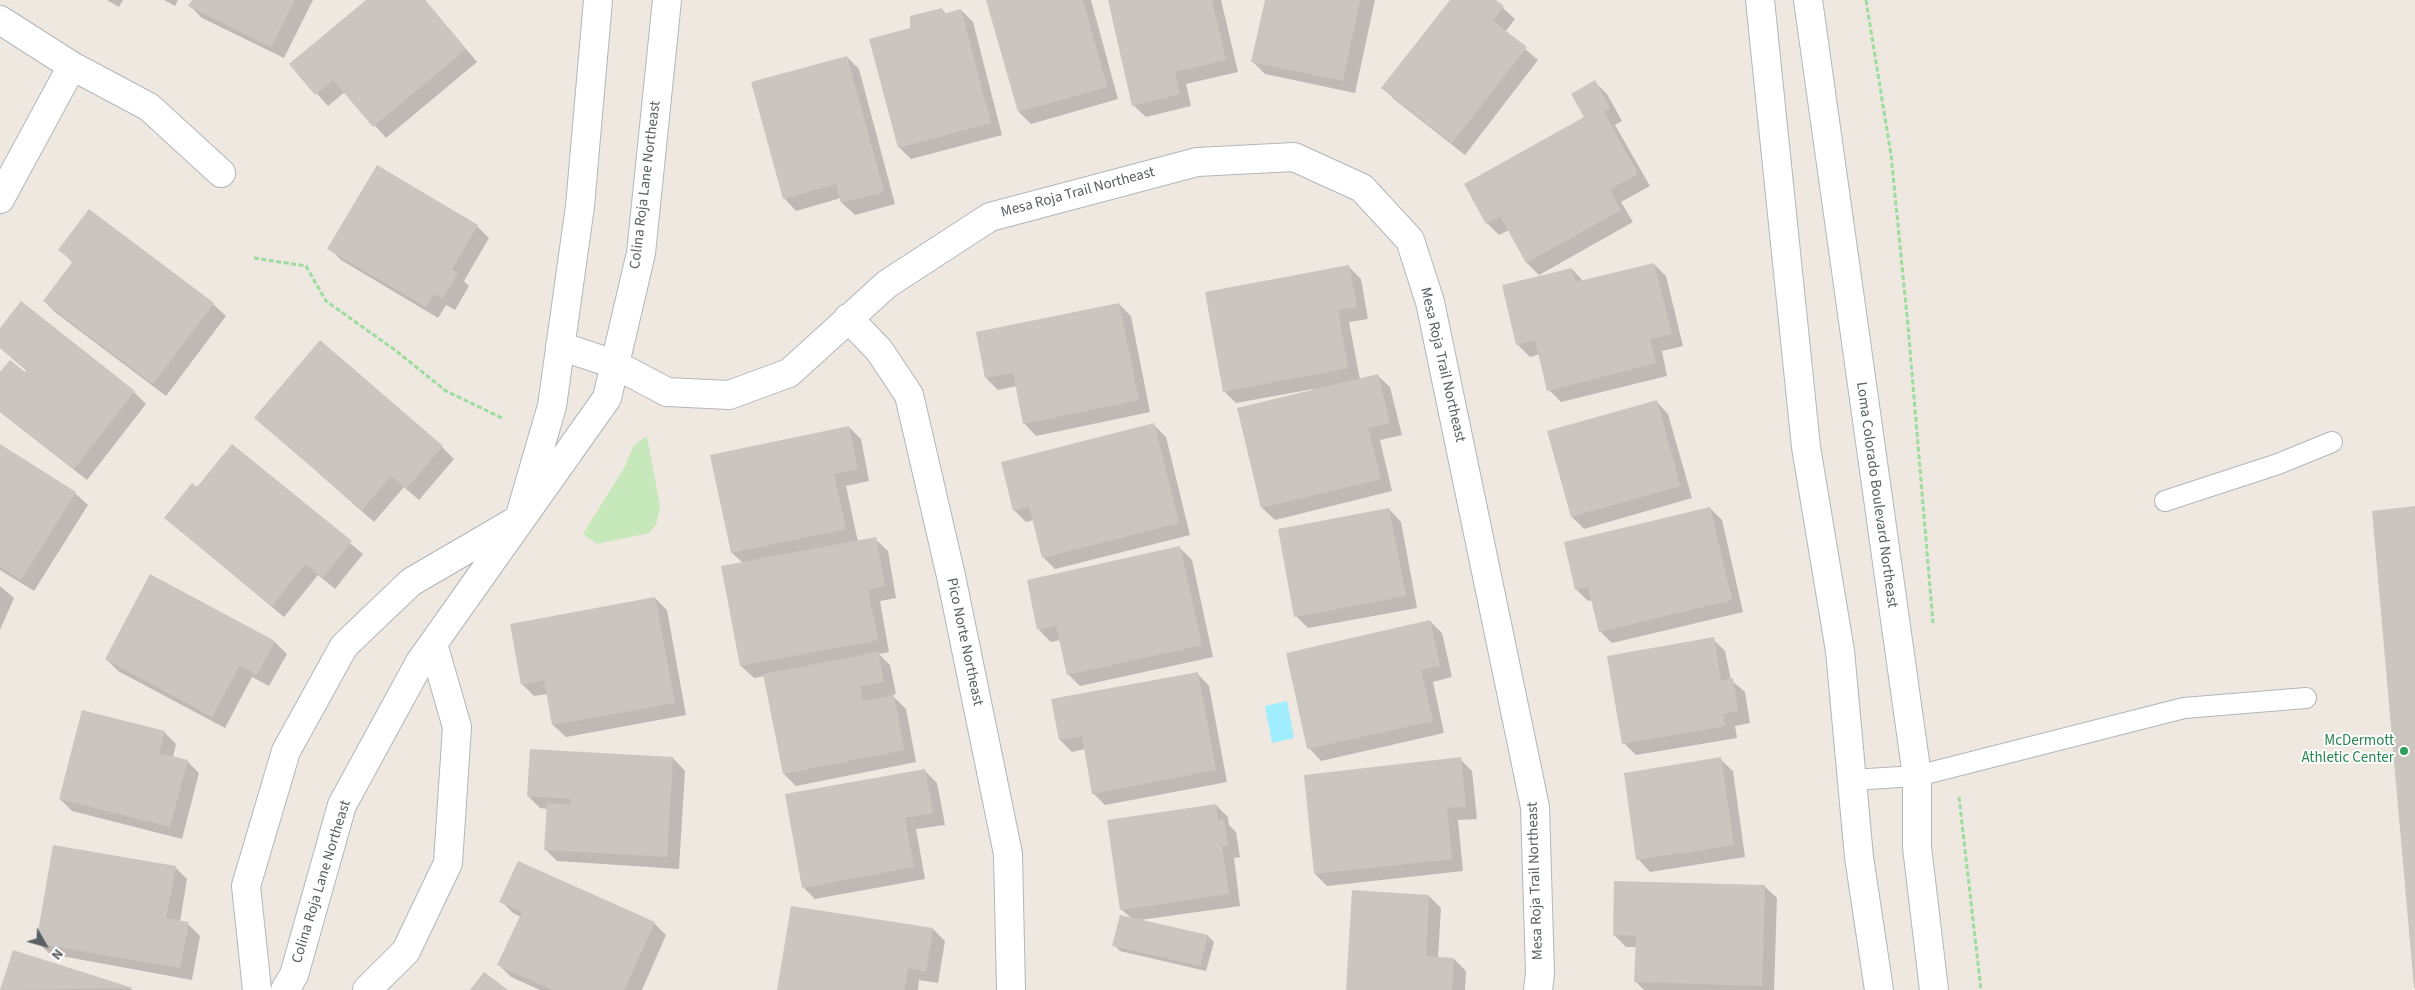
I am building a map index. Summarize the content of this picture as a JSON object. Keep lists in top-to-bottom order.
{
  "streets": {
    "street": [
      "Colina Roja Lane Northeast",
      "Mesa Roja Trail Northeast",
      "Loma Colorado Boulevard Northeast",
      "Pico Norte Northeast"
    ]
  },
  "crossings": [
    ["Colina Roja Lane Northeast", "Mesa Roja Trail Northeast"],
    ["Mesa Roja Trail Northeast", "Pico Norte Northeast"]
  ],
  "places": ["McDermott Athletic Center"],
  "north": "bottom right"
}
